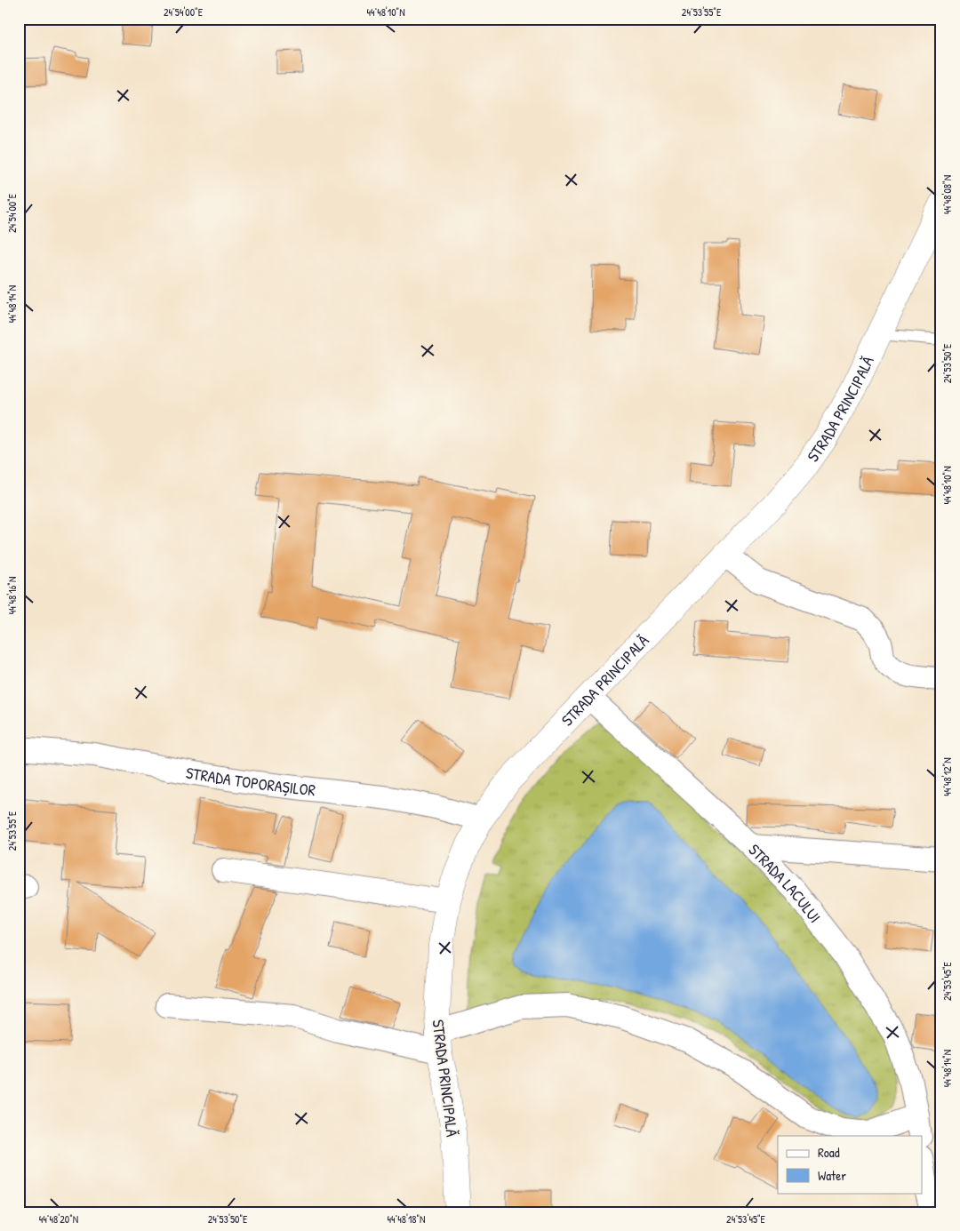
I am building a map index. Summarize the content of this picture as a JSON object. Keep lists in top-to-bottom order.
{
  "streets": {
    "main road": ["STRADA PRINCIPALĂ"],
    "street": ["STRADA TOPORAȘILOR", "STRADA LACULUI"]
  },
  "crossings": [
    ["STRADA PRINCIPALĂ", "STRADA TOPORAȘILOR"],
    ["STRADA PRINCIPALĂ", "STRADA LACULUI"]
  ],
  "legend": ["Road", "Water"],
  "coordinates": [
    "24°54'00\"E",
    "44°48'10\"N",
    "24°53'55\"E",
    "44°48'08\"N",
    "44°48'14\"N",
    "24°53'50\"E",
    "44°48'16\"N",
    "44°48'12\"N",
    "24°53'45\"E",
    "44°48'20\"N",
    "44°48'18\"N"
  ]
}
